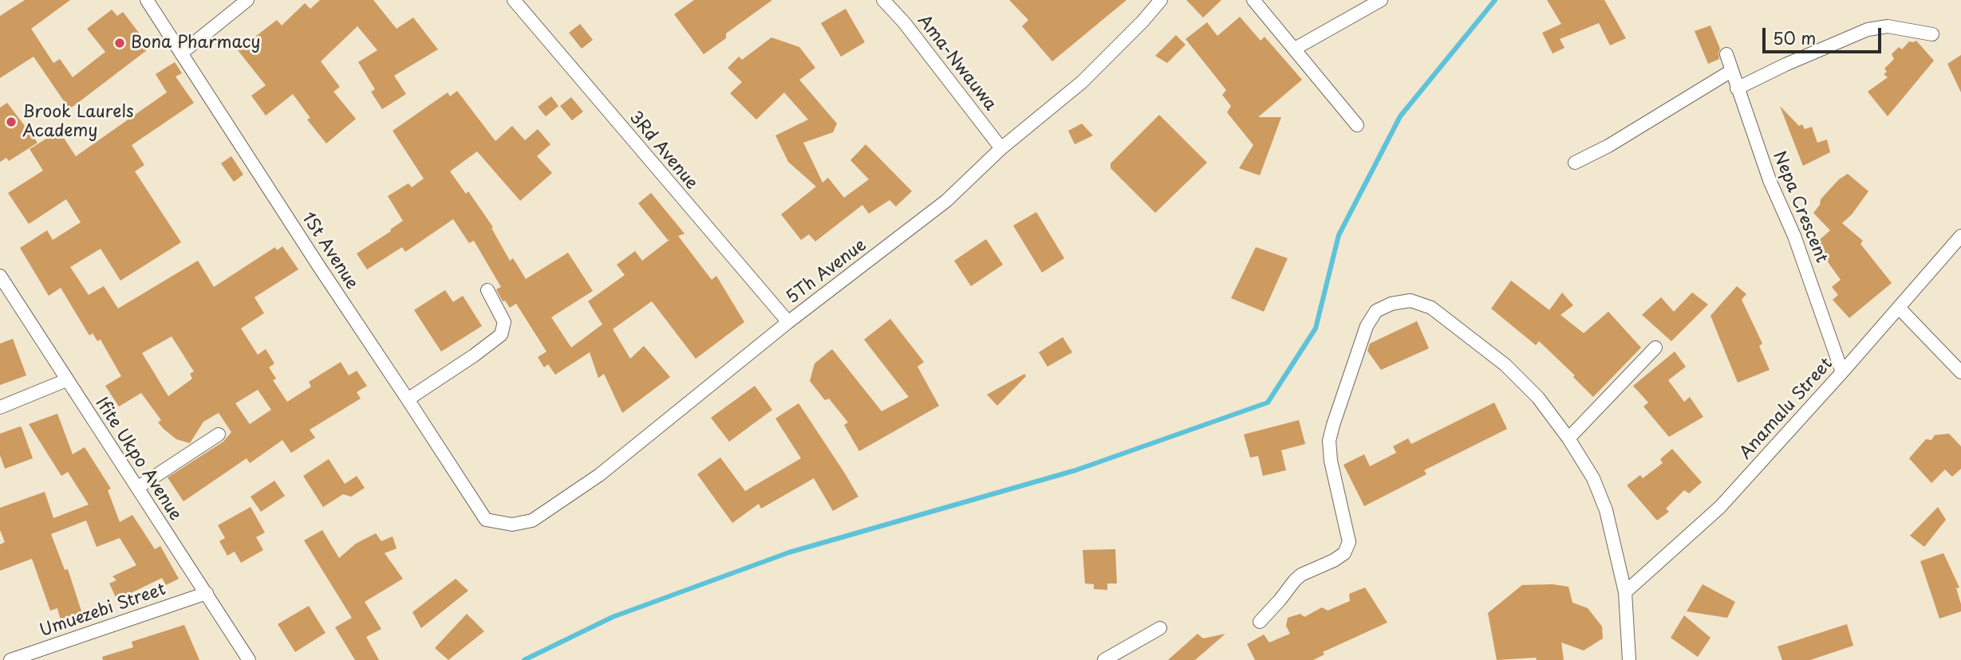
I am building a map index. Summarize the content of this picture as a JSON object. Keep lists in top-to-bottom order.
{
  "streets": {
    "street": [
      "Ama-Nwauwa",
      "3Rd Avenue",
      "Nepa Crescent",
      "1St Avenue",
      "5Th Avenue",
      "Anamalu Street",
      "Ifite Ukpo Avenue",
      "Umuezebi Street"
    ]
  },
  "crossings": [
    ["Ama-Nwauwa", "5Th Avenue"],
    ["3Rd Avenue", "5Th Avenue"],
    ["Nepa Crescent", "Anamalu Street"],
    ["1St Avenue", "5Th Avenue"],
    ["Ifite Ukpo Avenue", "Umuezebi Street"]
  ],
  "places": ["Bona Pharmacy", "Brook Laurels Academy"],
  "scale_bar": "50 m"
}
